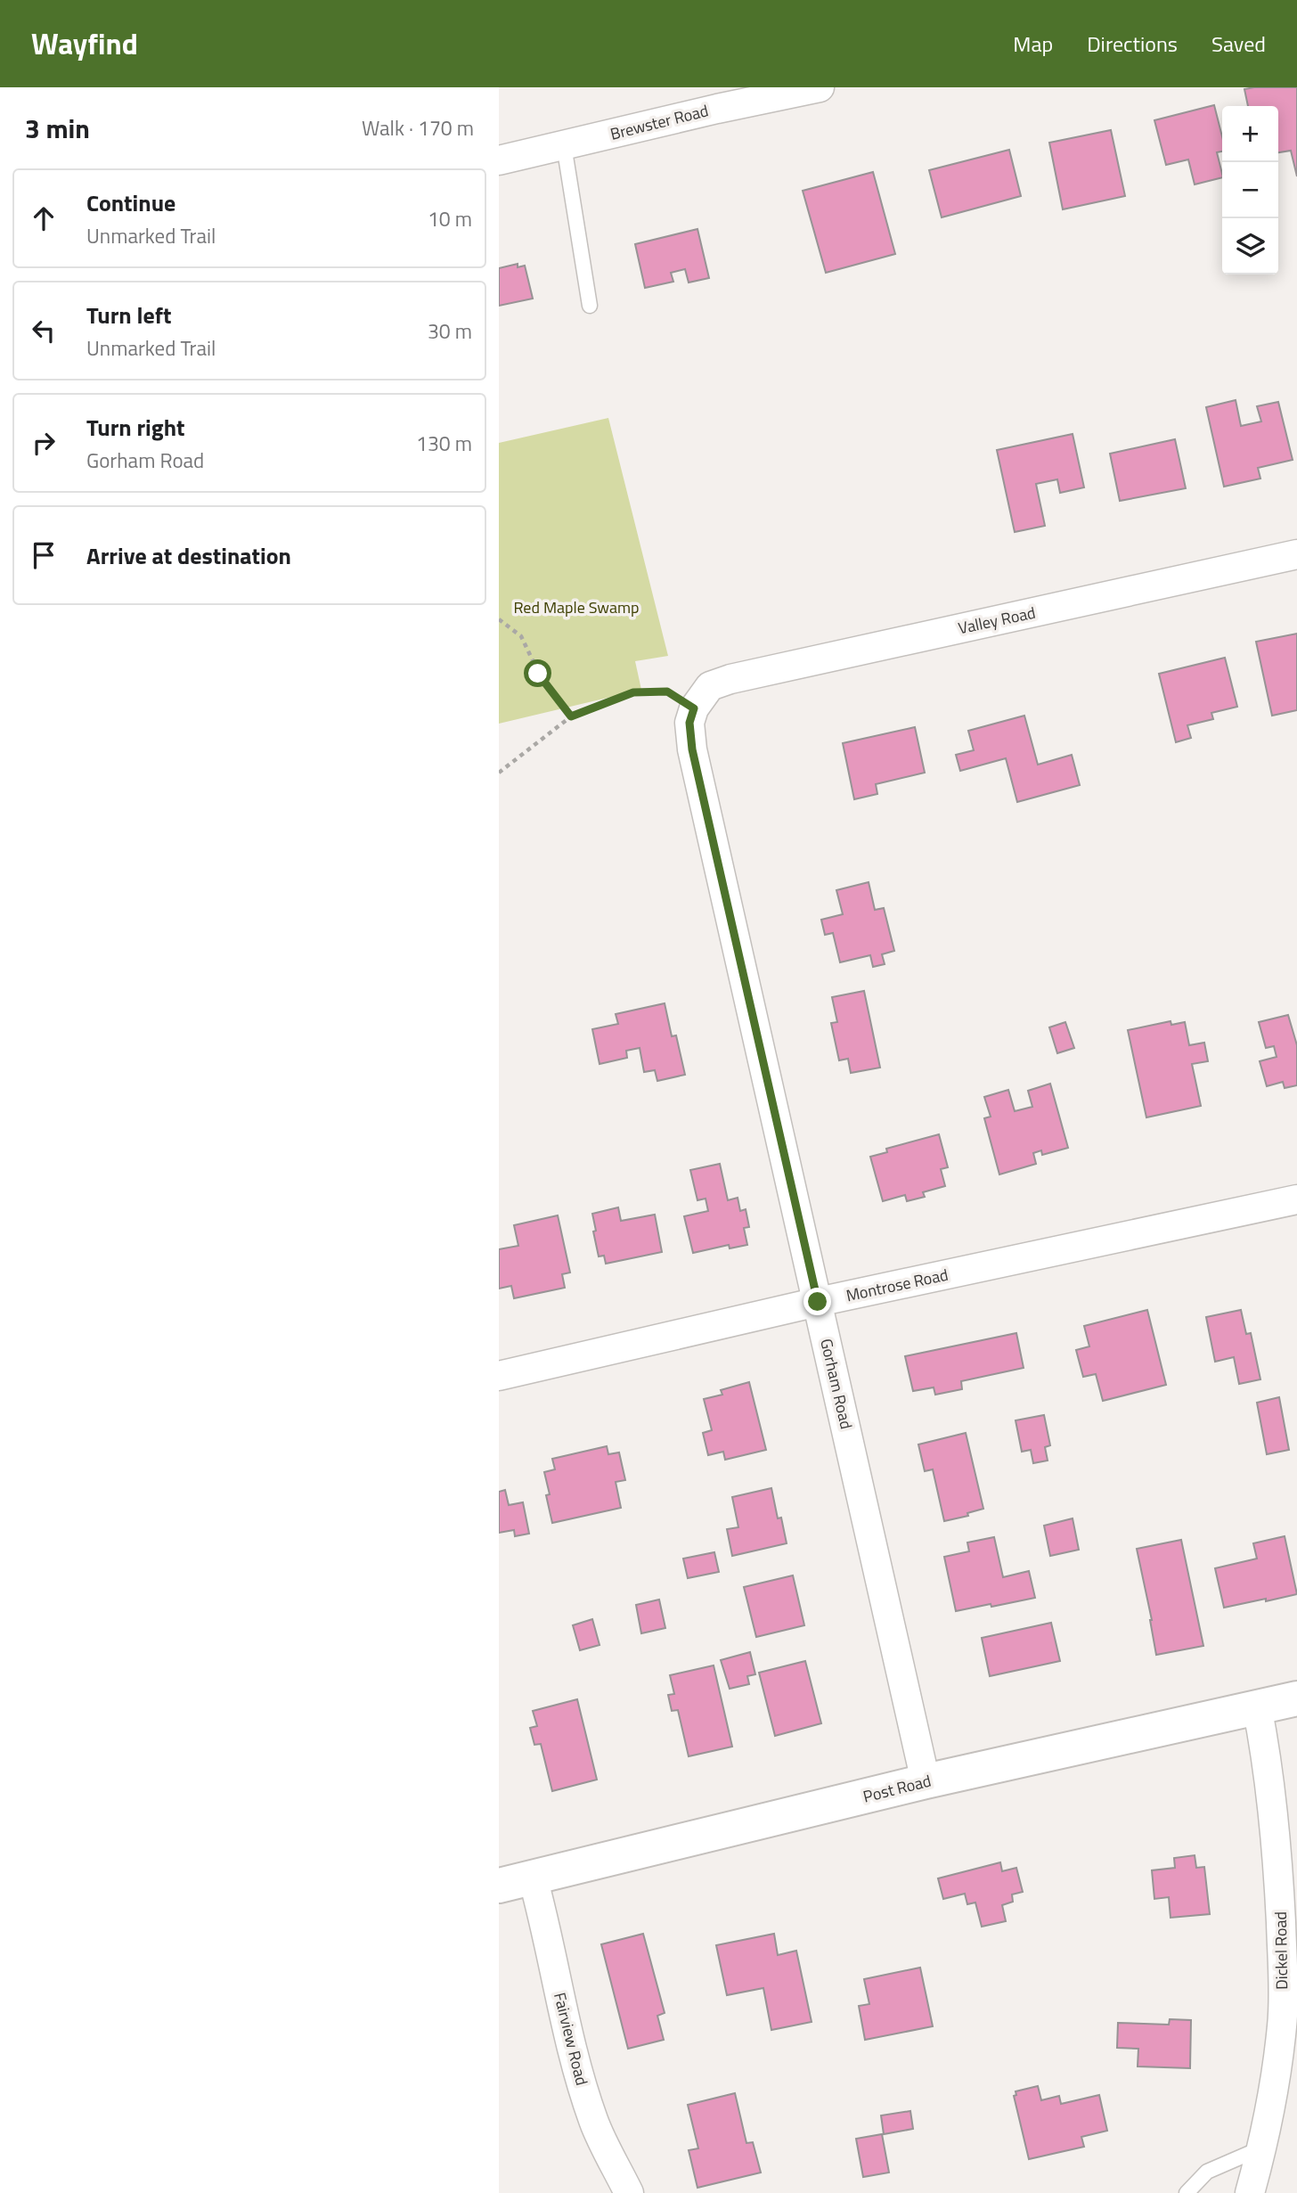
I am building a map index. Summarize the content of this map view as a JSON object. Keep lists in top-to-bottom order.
{
  "streets": {
    "main road": ["Post Road"],
    "street": [
      "Brewster Road",
      "Valley Road",
      "Montrose Road",
      "Gorham Road",
      "Dickel Road",
      "Fairview Road"
    ]
  },
  "crossings": [
    ["Valley Road", "Gorham Road"],
    ["Montrose Road", "Gorham Road"],
    ["Gorham Road", "Post Road"],
    ["Post Road", "Dickel Road"],
    ["Post Road", "Fairview Road"]
  ],
  "parks": ["Red Maple Swamp"],
  "page": {
    "header": "Wayfind",
    "nav": ["Map", "Directions", "Saved"],
    "heading": ["3 min", "Walk · 170 m"],
    "map_buttons": ["+", "−"],
    "list": [
      ["Continue", "Unmarked Trail", "10 m"],
      ["Turn left", "Unmarked Trail", "30 m"],
      ["Turn right", "Gorham Road", "130 m"],
      "Arrive at destination"
    ]
  }
}
